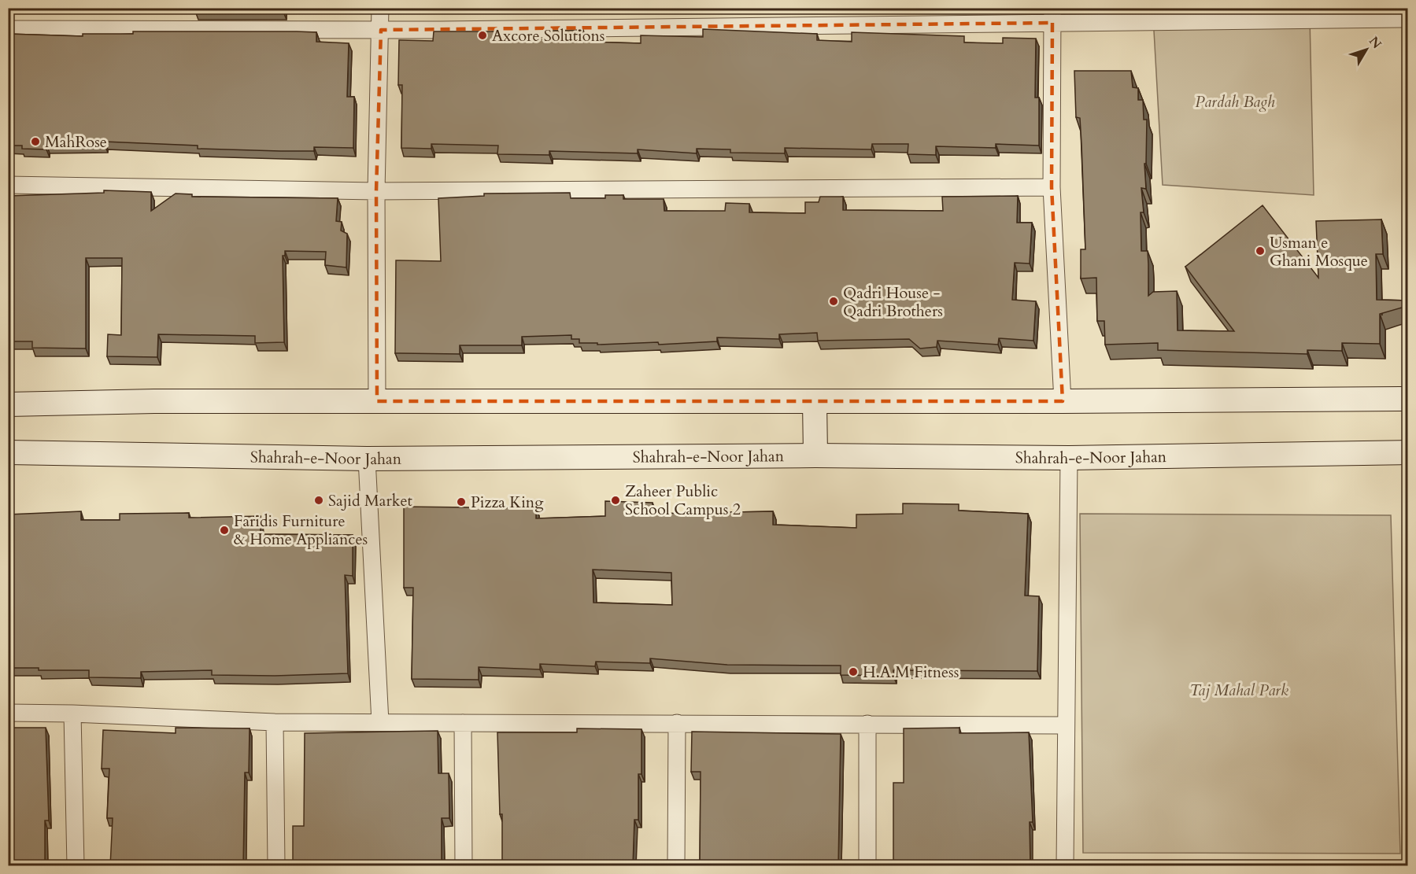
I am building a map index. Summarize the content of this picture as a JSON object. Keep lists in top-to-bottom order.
{
  "streets": {
    "main road": ["Shahrah-e-Noor Jahan"]
  },
  "parks": ["Pardah Bagh", "Taj Mahal Park"],
  "places": [
    "Axcore Solutions",
    "MahRose",
    "Usman e Ghani Mosque",
    "Qadri House - Qadri Brothers",
    "Sajid Market",
    "Zaheer Public School Campus 2",
    "Pizza King",
    "Faridis Furniture & Home Appliances",
    "H.A.M Fitness"
  ],
  "north": "top right"
}
